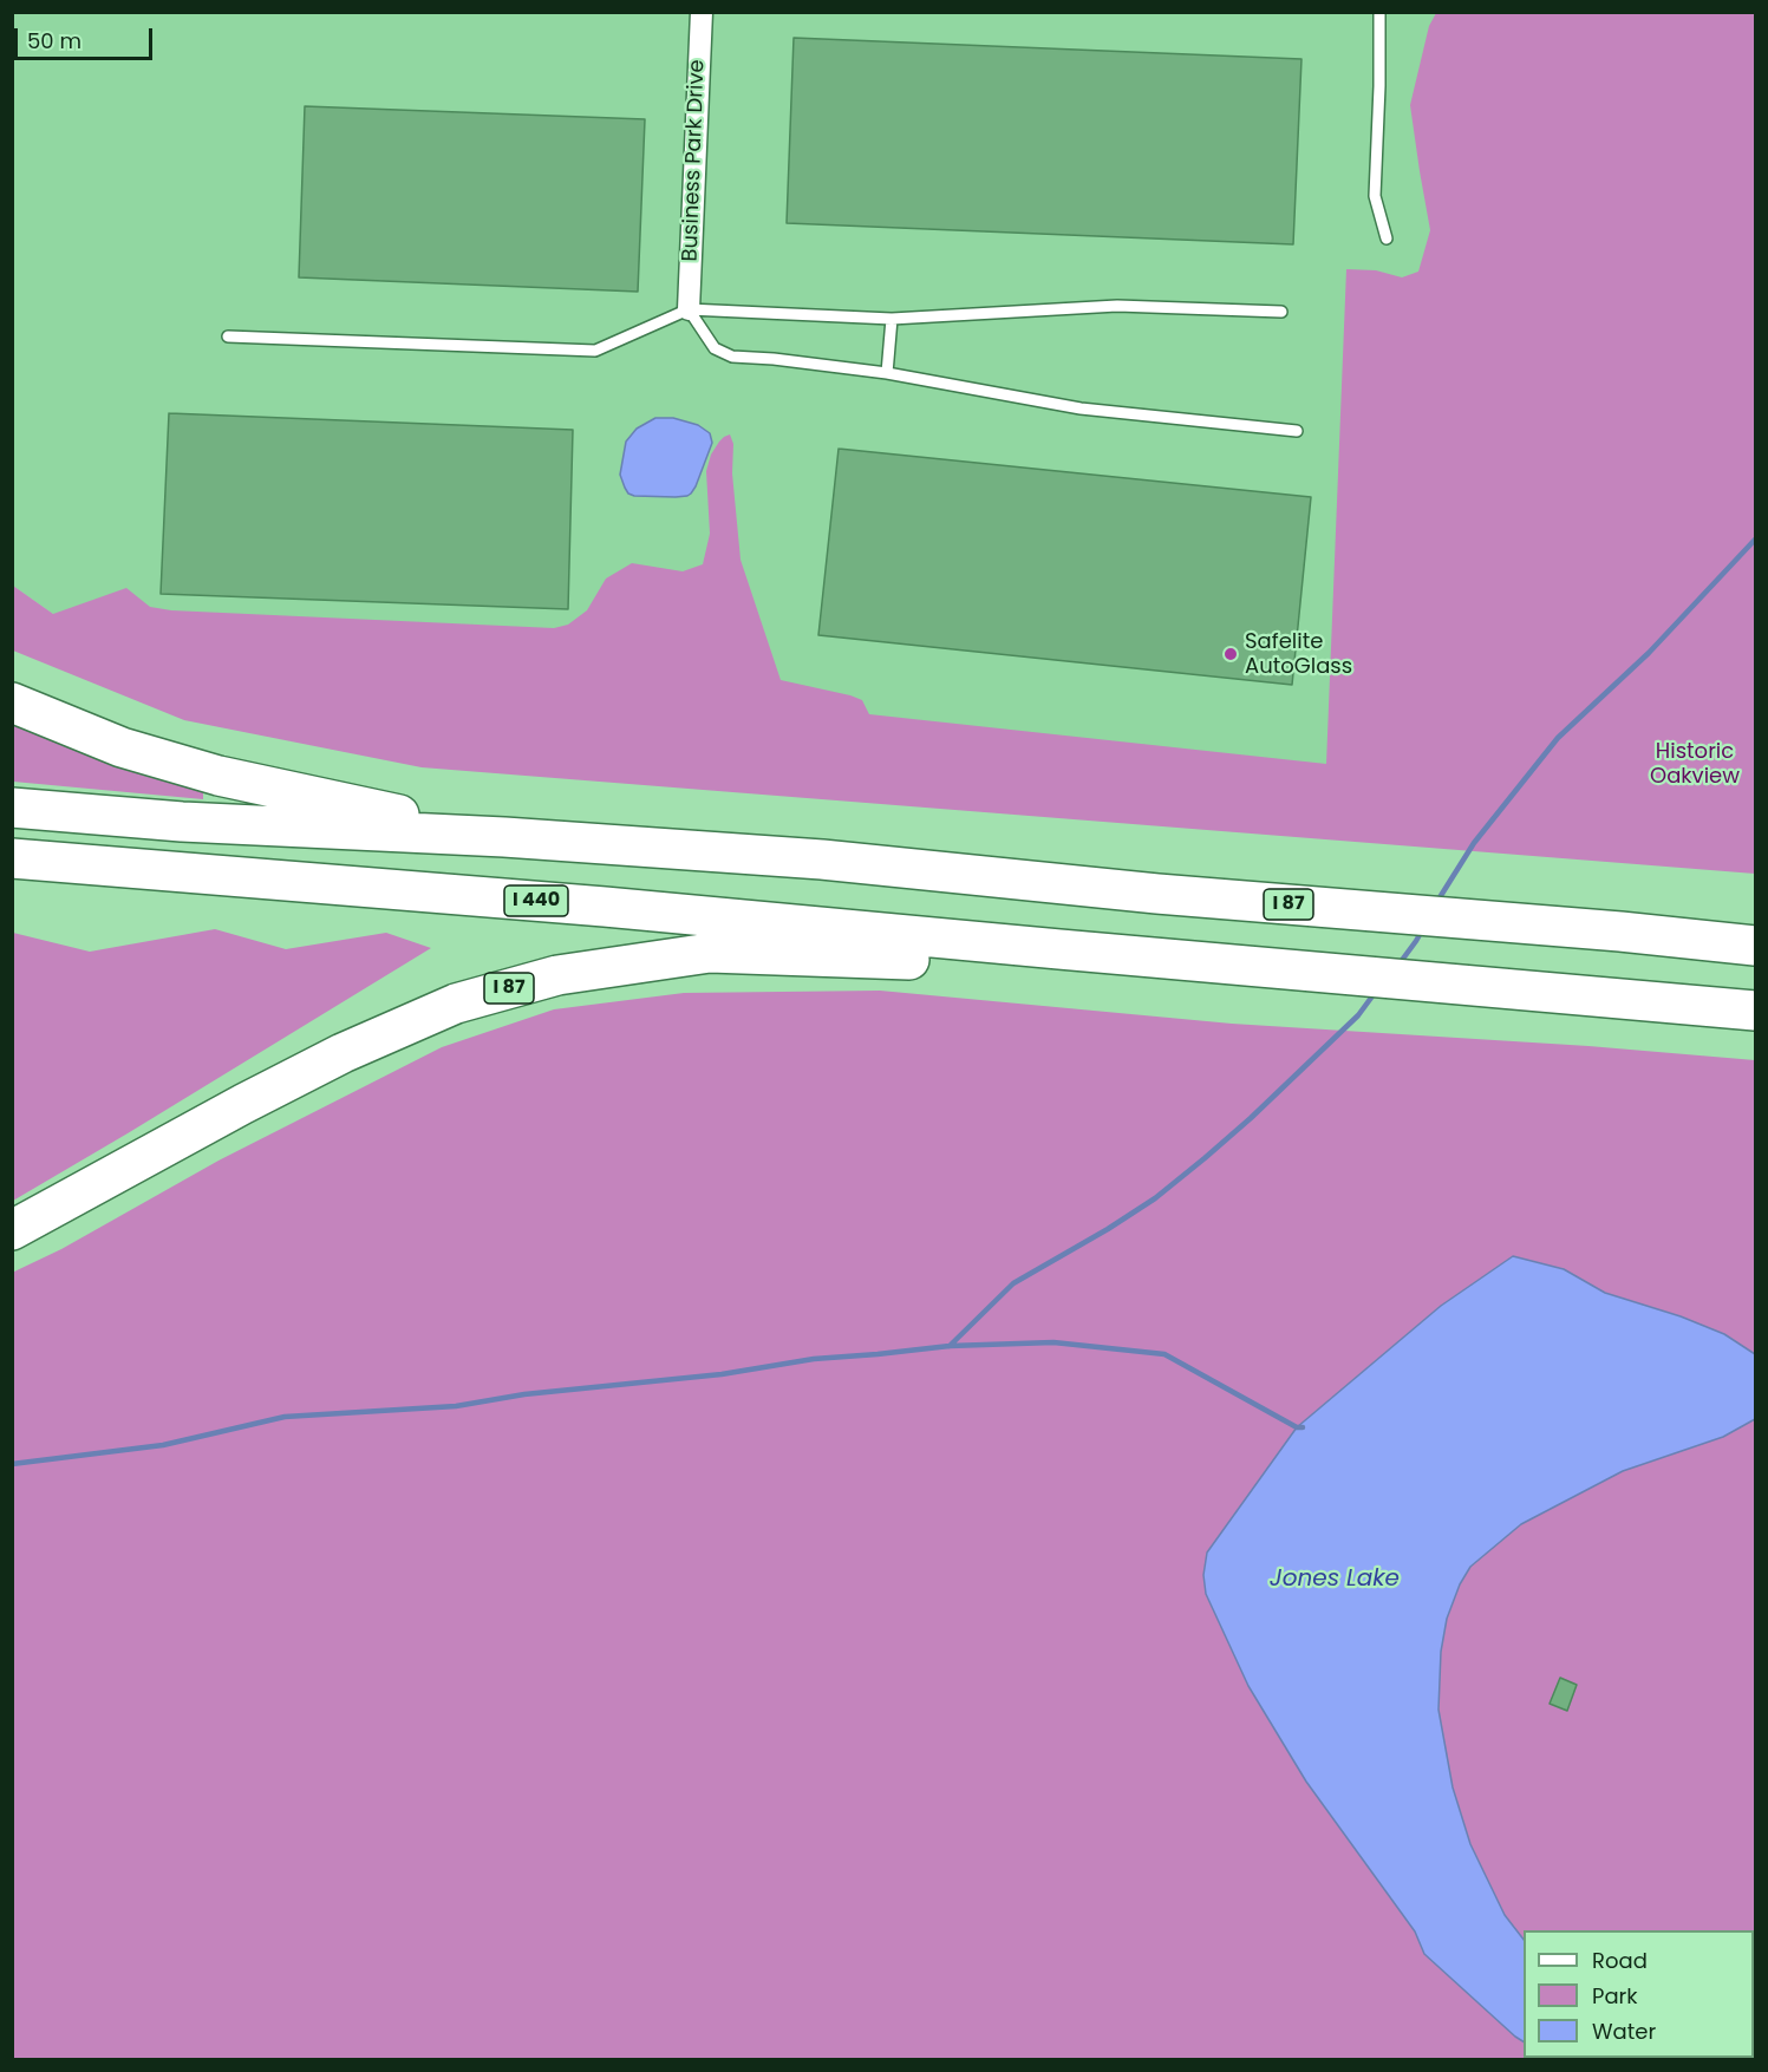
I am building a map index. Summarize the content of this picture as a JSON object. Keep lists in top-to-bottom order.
{
  "streets": {
    "highway": ["I 440", "I 87"],
    "street": ["Business Park Drive"]
  },
  "crossings": [
    ["I 440", "I 87"]
  ],
  "water": ["Jones Lake"],
  "parks": ["Historic Oakview"],
  "places": ["Safelite AutoGlass"],
  "legend": ["Road", "Park", "Water"],
  "scale_bar": "50 m"
}
